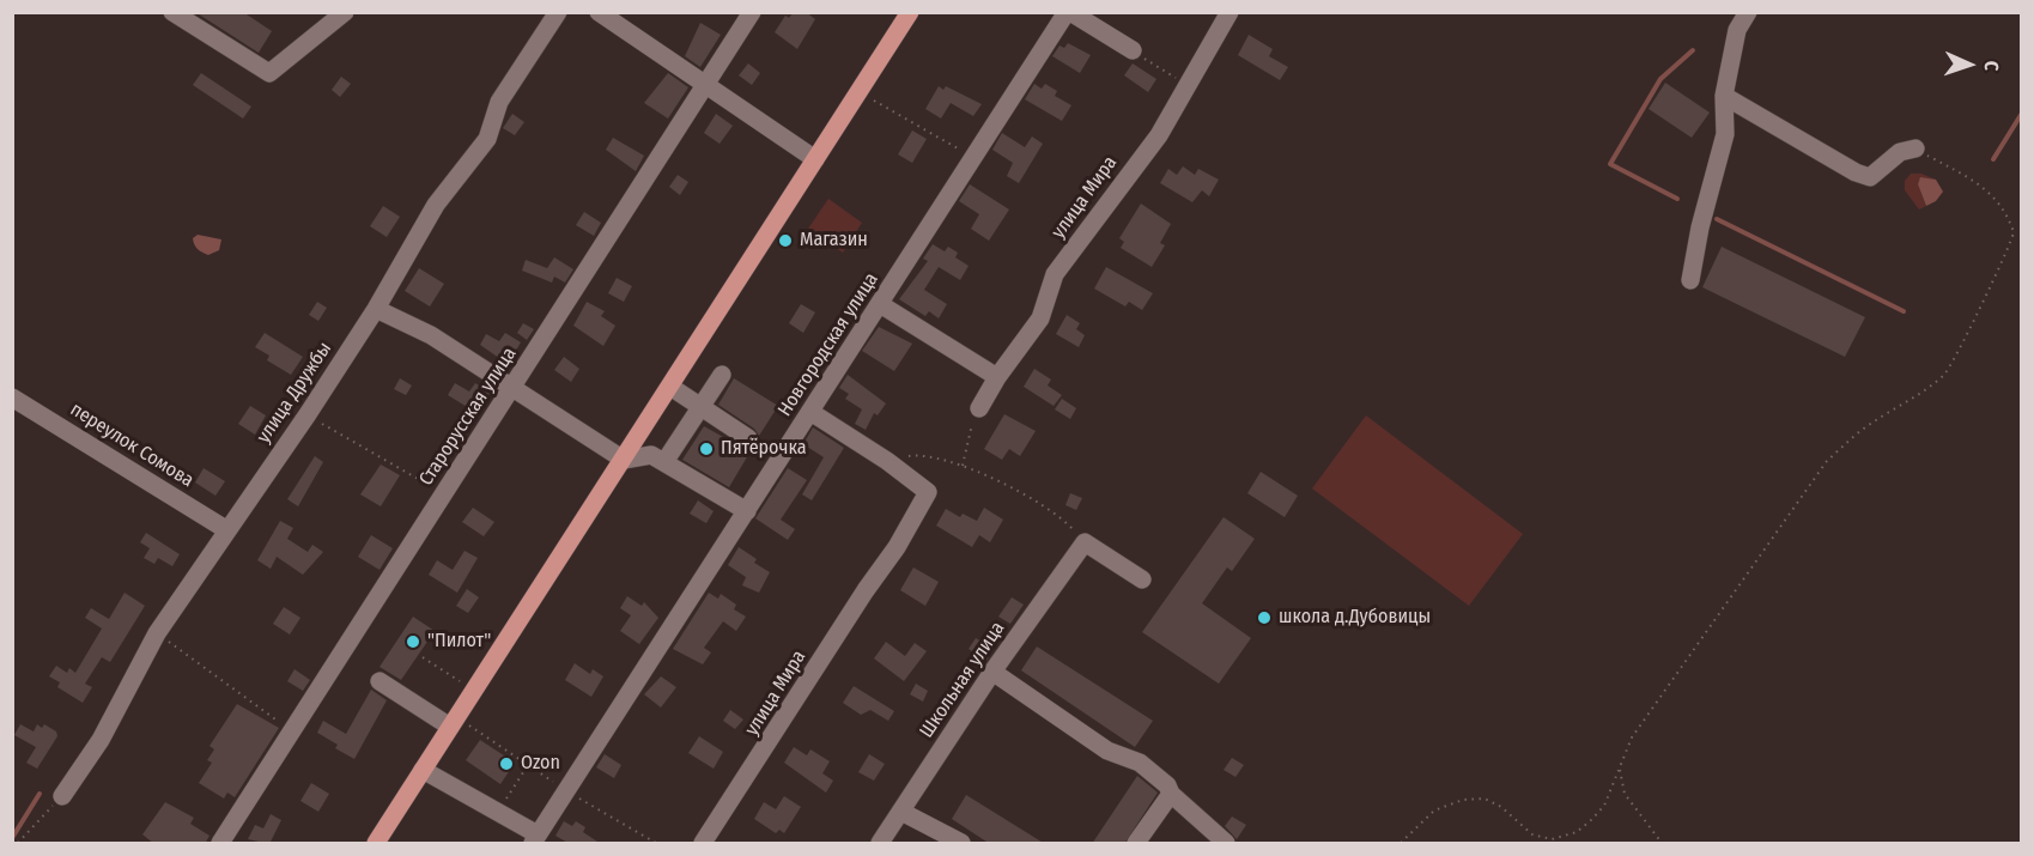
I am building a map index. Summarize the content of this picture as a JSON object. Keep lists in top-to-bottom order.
{
  "streets": {
    "street": [
      "улица Мира",
      "Новгородская улица",
      "улица Дружбы",
      "Старорусская улица",
      "переулок Сомова",
      "Школьная улица"
    ]
  },
  "crossings": [
    ["улица Мира", "Новгородская улица"],
    ["улица Дружбы", "переулок Сомова"]
  ],
  "places": [
    "Магазин",
    "Пятёрочка",
    "школа д.Дубовицы",
    "\"Пилот\"",
    "Ozon"
  ],
  "north": "right"
}
